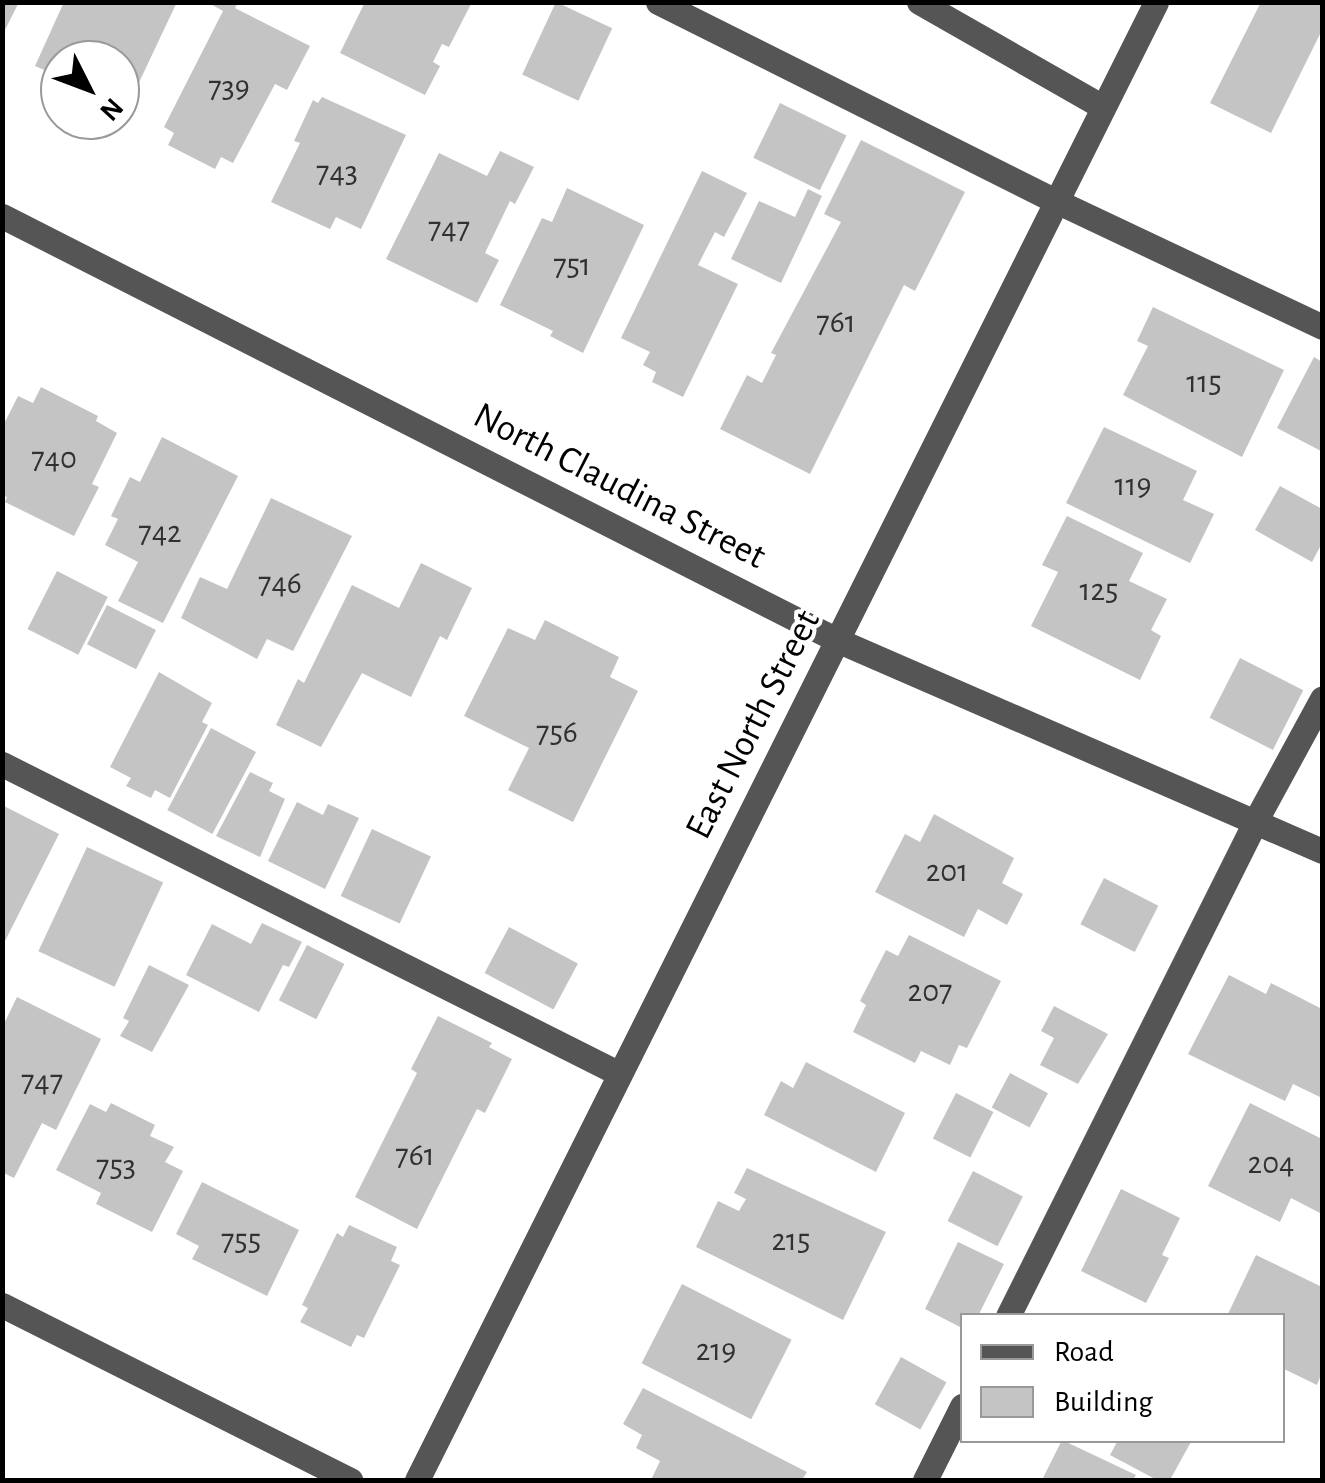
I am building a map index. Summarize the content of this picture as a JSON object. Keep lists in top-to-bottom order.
{
  "streets": {
    "street": ["North Claudina Street", "East North Street"]
  },
  "crossings": [
    ["North Claudina Street", "East North Street"]
  ],
  "house_numbers": [
    "739",
    "743",
    "747",
    "751",
    "761",
    "115",
    "740",
    "119",
    "742",
    "746",
    "125",
    "756",
    "201",
    "207",
    "747",
    "761",
    "204",
    "753",
    "755",
    "215",
    "219"
  ],
  "legend": ["Road", "Building"],
  "north": "bottom right"
}
